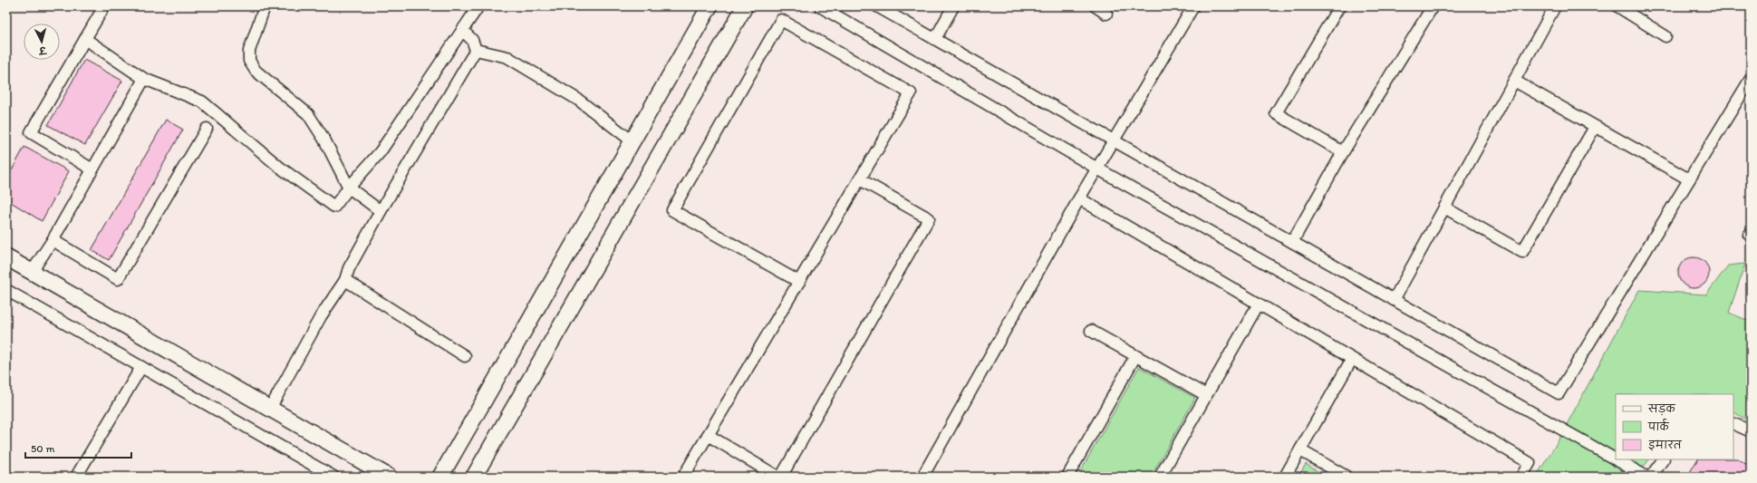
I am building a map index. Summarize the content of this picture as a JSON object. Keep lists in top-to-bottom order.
{
  "legend": ["सड़क", "पार्क", "इमारत"],
  "scale_bar": "50 m",
  "north": "bottom"
}
